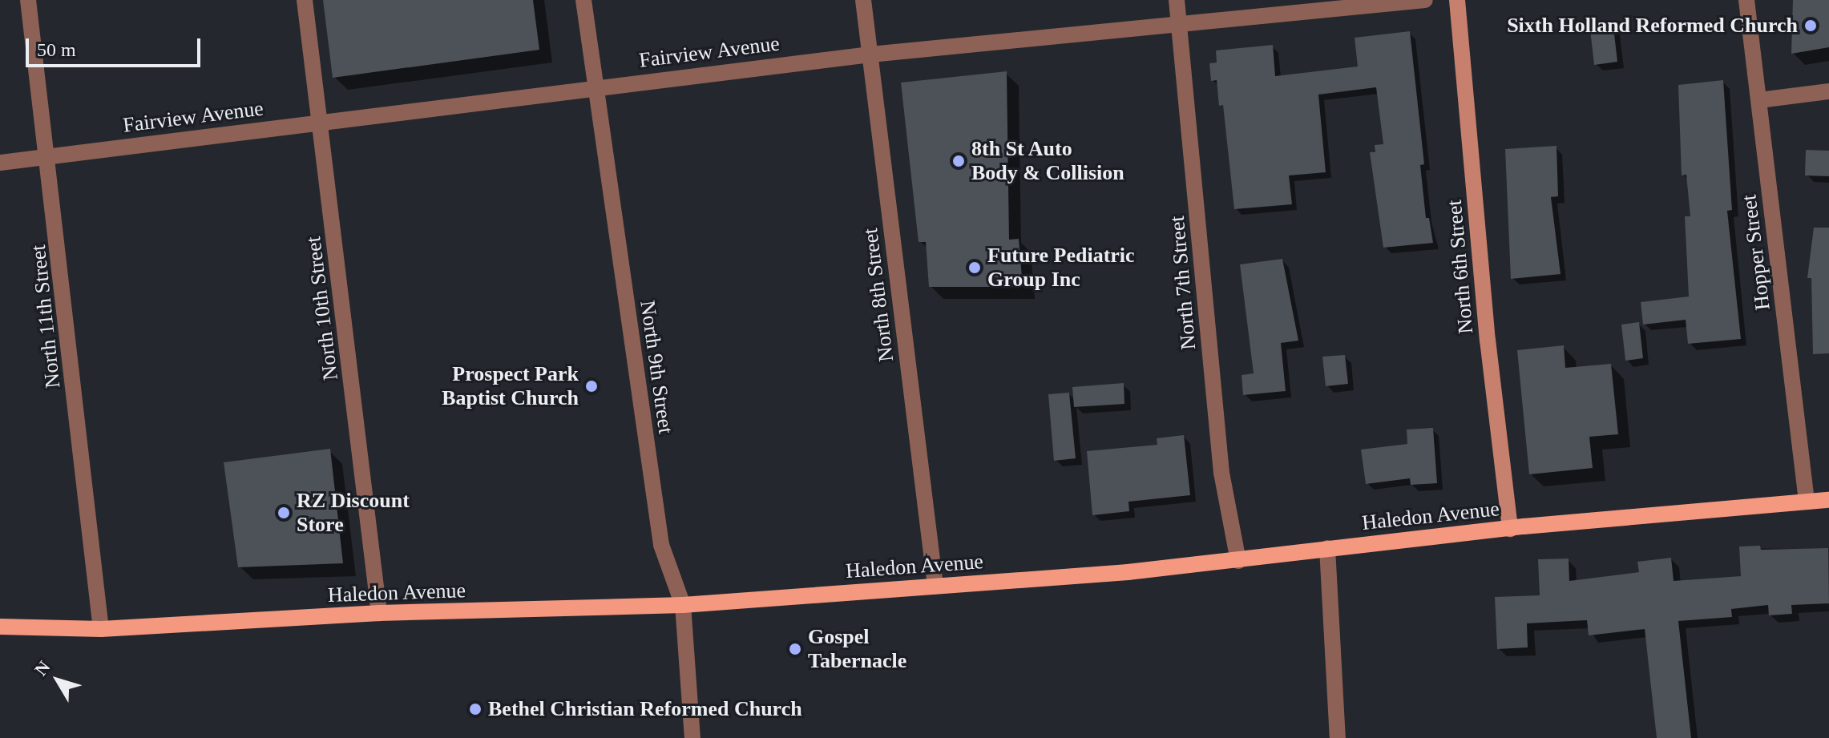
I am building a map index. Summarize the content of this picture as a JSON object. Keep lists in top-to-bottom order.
{
  "streets": {
    "main road": ["North 6th Street", "Haledon Avenue"],
    "street": [
      "Fairview Avenue",
      "Hopper Street",
      "North 7th Street",
      "North 8th Street",
      "North 10th Street",
      "North 11th Street",
      "North 9th Street"
    ]
  },
  "crossings": [
    ["Fairview Avenue", "North 7th Street"],
    ["Fairview Avenue", "North 8th Street"],
    ["Fairview Avenue", "North 10th Street"],
    ["Fairview Avenue", "North 11th Street"],
    ["Fairview Avenue", "North 9th Street"],
    ["Hopper Street", "Haledon Avenue"],
    ["North 6th Street", "Haledon Avenue"],
    ["North 7th Street", "Haledon Avenue"],
    ["North 8th Street", "Haledon Avenue"],
    ["North 10th Street", "Haledon Avenue"],
    ["North 11th Street", "Haledon Avenue"],
    ["North 9th Street", "Haledon Avenue"]
  ],
  "places": [
    "Sixth Holland Reformed Church",
    "8th St Auto Body & Collision",
    "Future Pediatric Group Inc",
    "Prospect Park Baptist Church",
    "RZ Discount Store",
    "Gospel Tabernacle",
    "Bethel Christian Reformed Church"
  ],
  "scale_bar": "50 m",
  "north": "top left"
}
